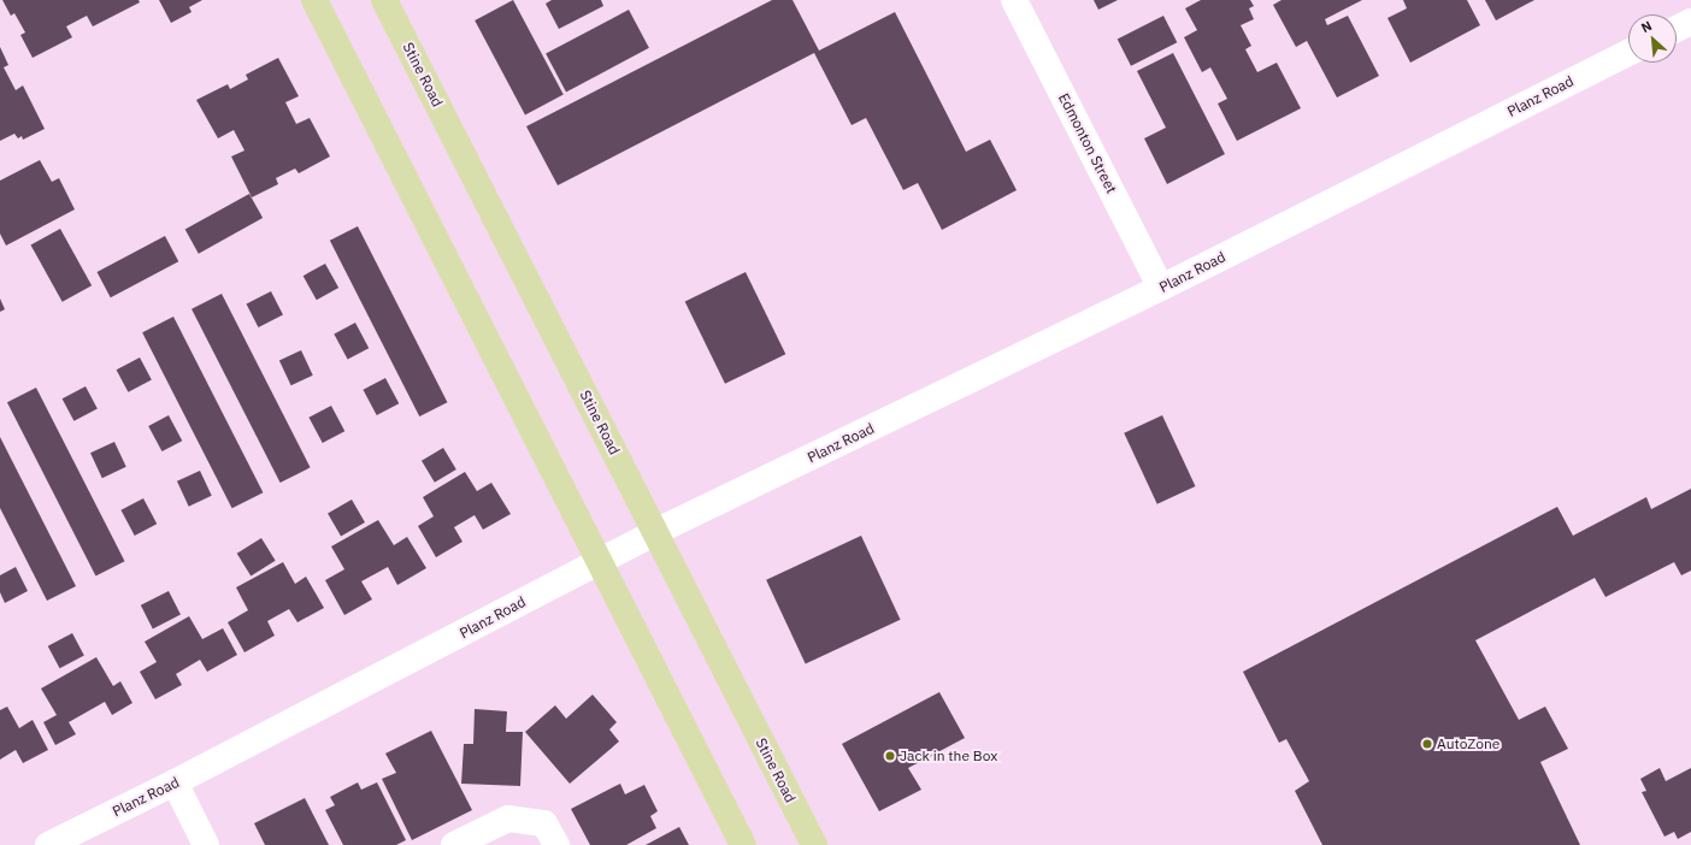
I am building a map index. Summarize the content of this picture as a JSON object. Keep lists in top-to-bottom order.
{
  "streets": {
    "main road": ["Stine Road"],
    "street": ["Planz Road", "Edmonton Street"]
  },
  "crossings": [
    ["Stine Road", "Planz Road"],
    ["Planz Road", "Edmonton Street"]
  ],
  "places": ["AutoZone", "Jack in the Box"],
  "north": "top left"
}
